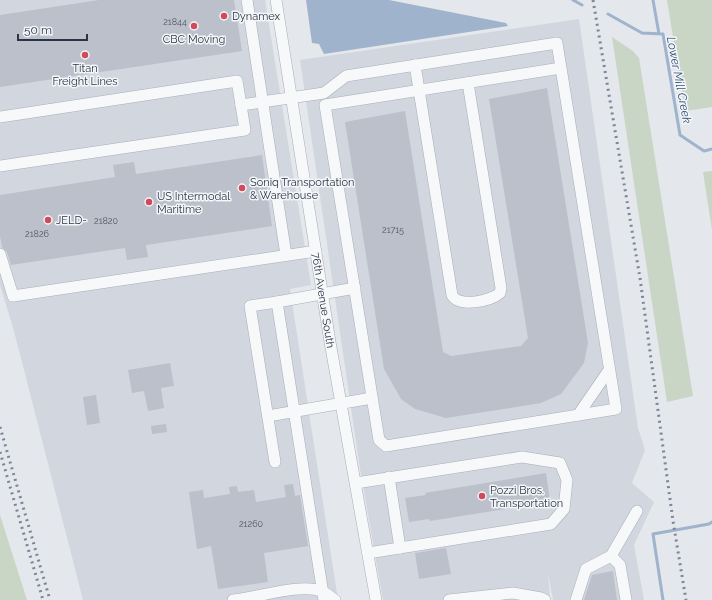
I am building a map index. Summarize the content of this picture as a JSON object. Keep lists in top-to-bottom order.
{
  "streets": {
    "street": ["76th Avenue South"]
  },
  "water": ["Lower Mill Creek"],
  "places": [
    "Dynamex",
    "CBC Moving",
    "Titan Freight Lines",
    "Soniq Transportation & Warehouse",
    "US Intermodal Maritime",
    "JELD-",
    "Pozzi Bros. Transportation"
  ],
  "house_numbers": [
    "21844",
    "21820",
    "21715",
    "21826",
    "21260"
  ],
  "scale_bar": "50 m"
}
